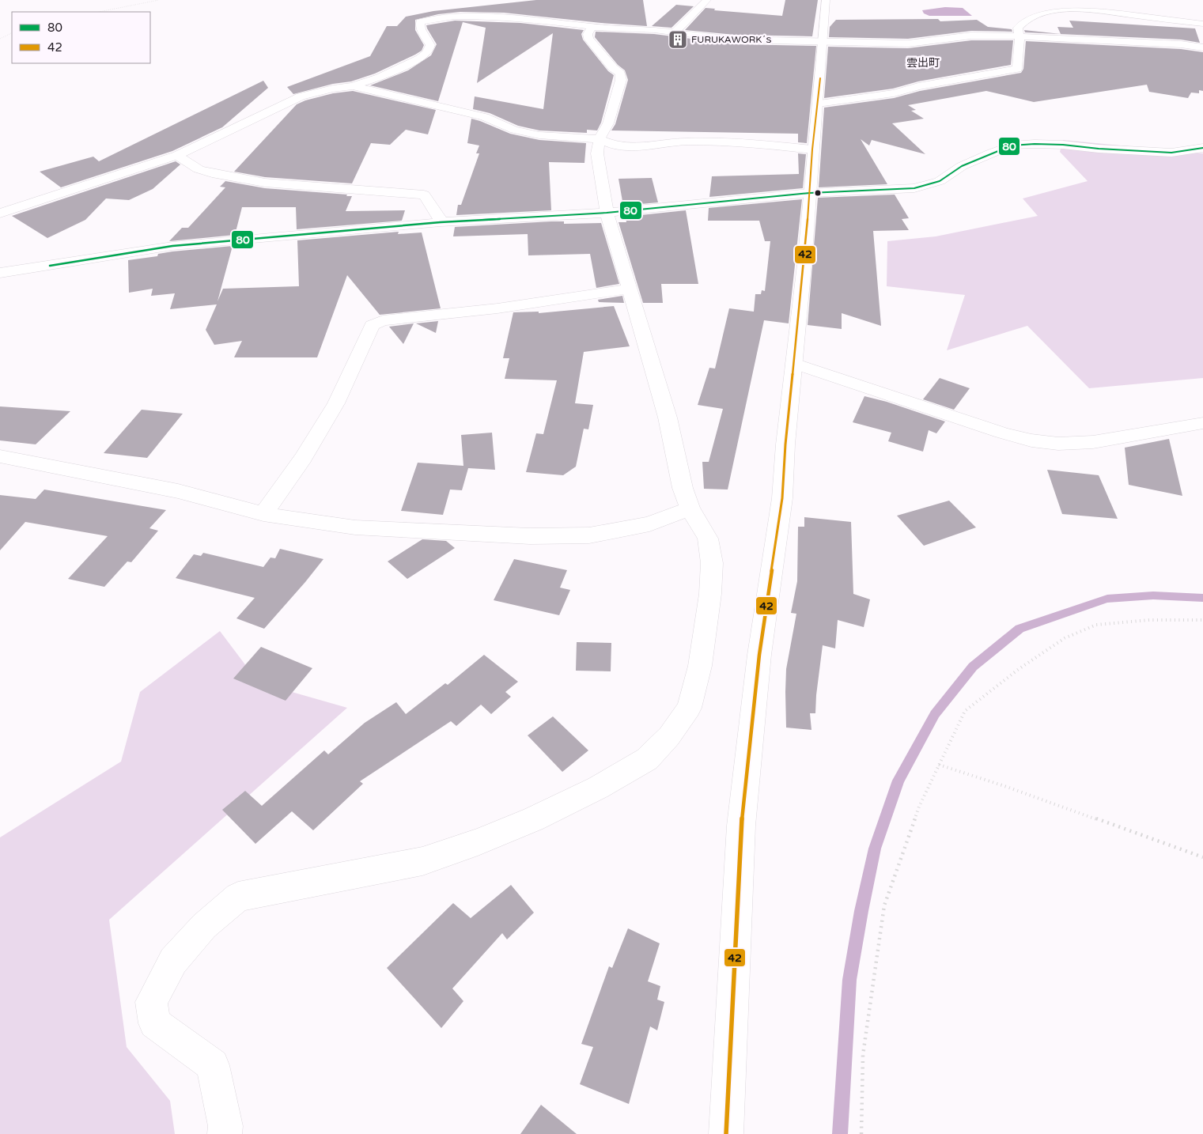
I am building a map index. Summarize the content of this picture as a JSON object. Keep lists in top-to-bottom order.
{
  "districts": ["雲出町"],
  "places": {
    "building": ["FURUKAWORK´ｓ"]
  },
  "lines": ["transit line 42", "transit line 80"],
  "legend": ["80", "42"]
}
